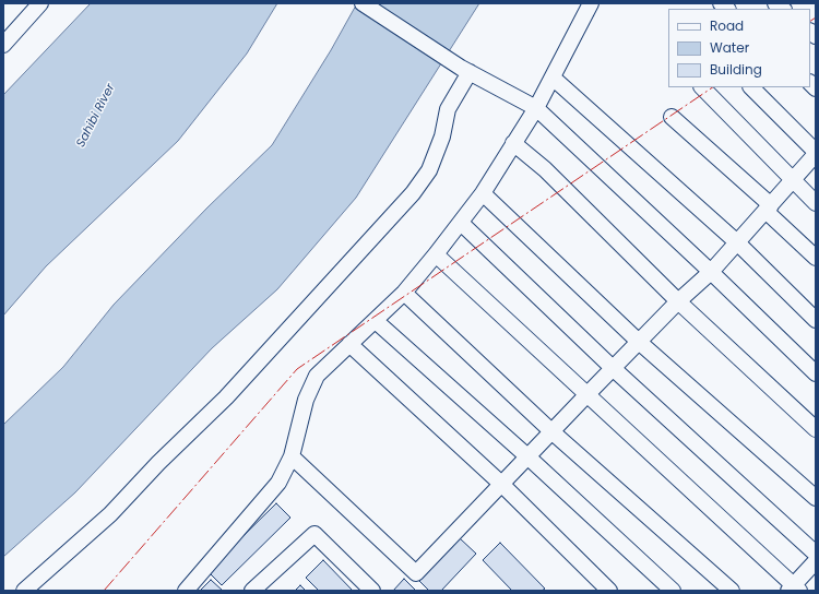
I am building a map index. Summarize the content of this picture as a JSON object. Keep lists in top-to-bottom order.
{
  "water": ["Sahibi River"],
  "legend": ["Road", "Water", "Building"]
}
